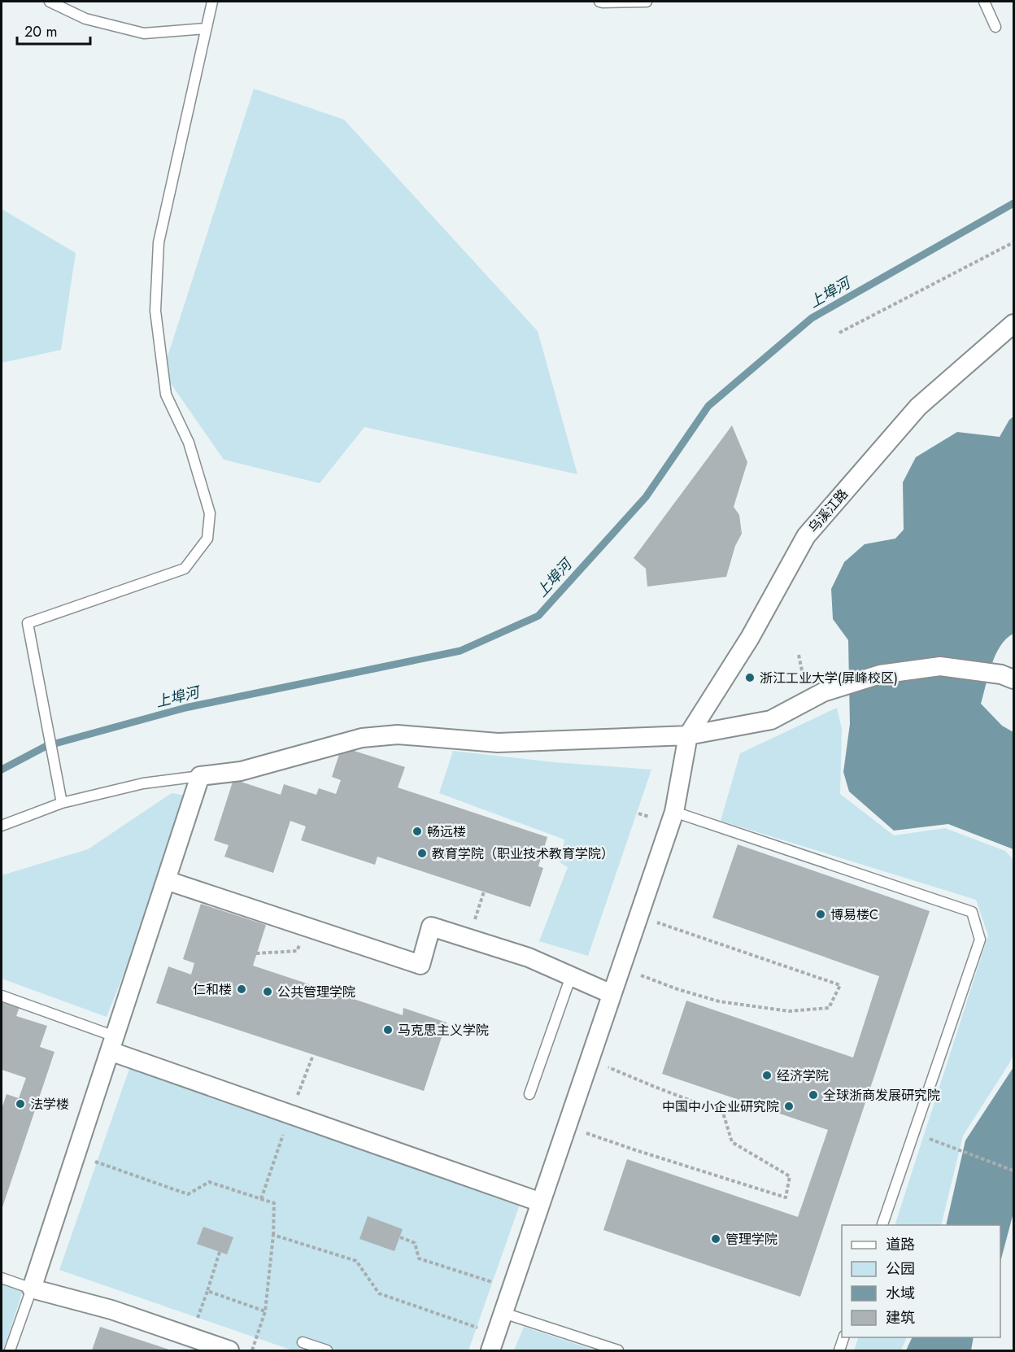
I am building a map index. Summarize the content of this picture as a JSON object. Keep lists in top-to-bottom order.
{
  "streets": {
    "street": ["乌溪江路"]
  },
  "water": ["上埠河"],
  "places": [
    "浙江工业大学(屏峰校区)",
    "畅远楼",
    "教育学院（职业技术教育学院）",
    "博易楼C",
    "仁和楼",
    "公共管理学院",
    "马克思主义学院",
    "经济学院",
    "全球浙商发展研究院",
    "法学楼",
    "中国中小企业研究院",
    "管理学院"
  ],
  "legend": [
    "道路",
    "公园",
    "水域",
    "建筑"
  ],
  "scale_bar": "20 m"
}
